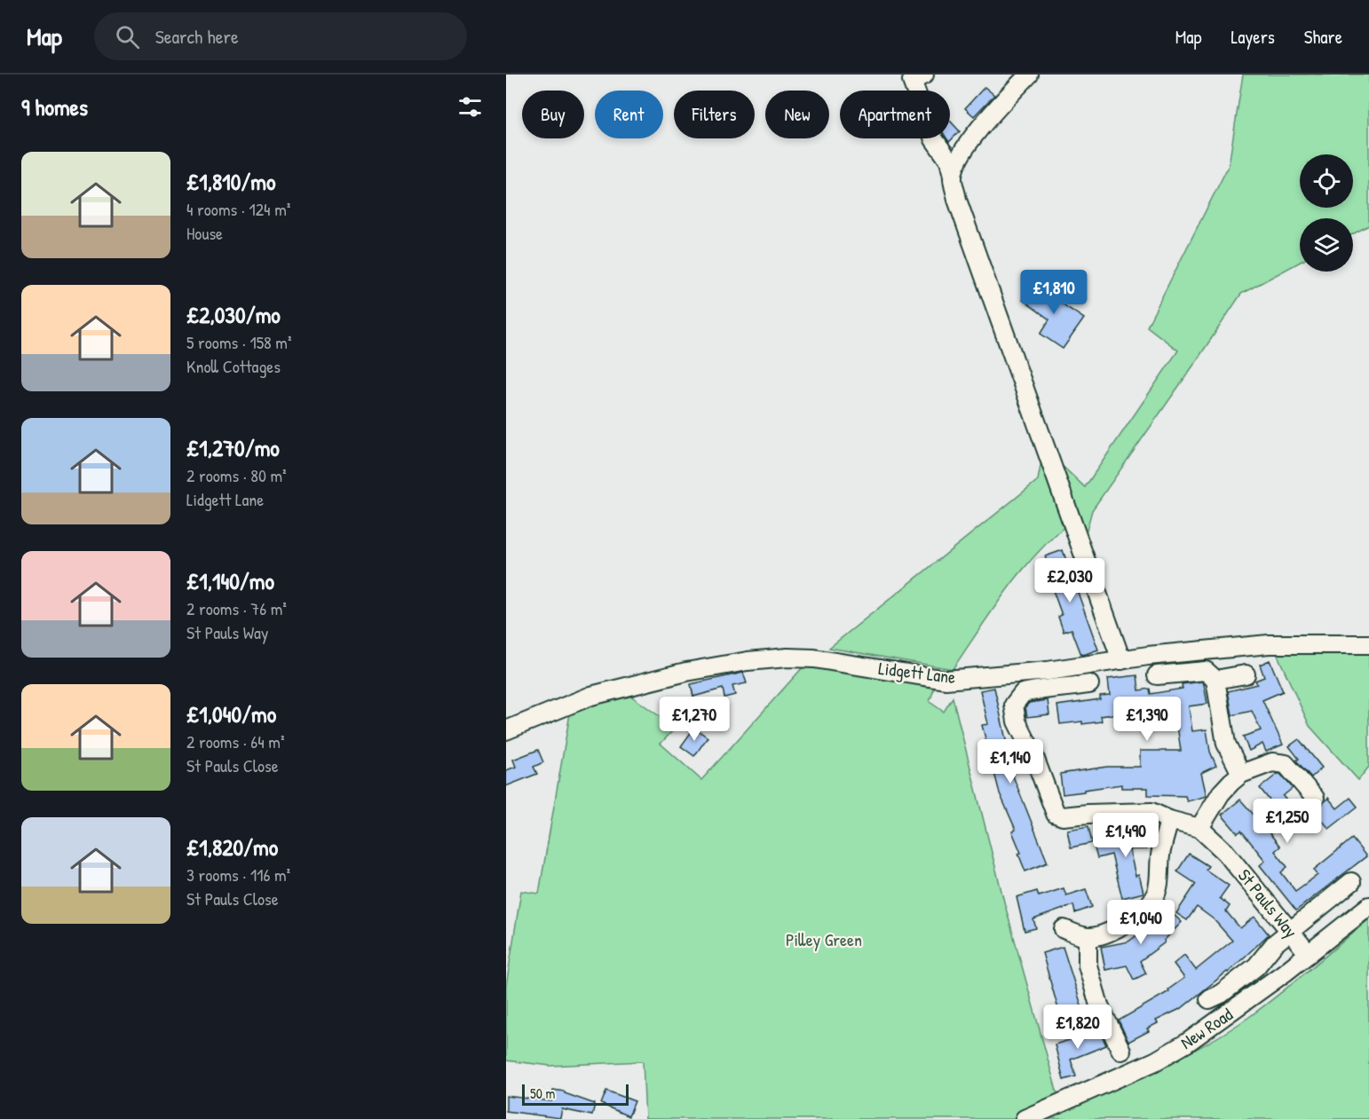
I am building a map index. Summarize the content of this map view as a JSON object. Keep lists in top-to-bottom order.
{
  "streets": {
    "street": ["Lidgett Lane", "St Pauls Way", "New Road"]
  },
  "crossings": [
    ["St Pauls Way", "New Road"]
  ],
  "parks": ["Pilley Green"],
  "scale_bar": "50 m",
  "page": {
    "header": "Map",
    "search": "Search here",
    "nav": ["Map", "Layers", "Share"],
    "heading": "9 homes",
    "chip": [
      "Buy",
      "Rent",
      "Filters",
      "New",
      "Apartment"
    ],
    "list": [
      {
        "name": "£1,810/mo",
        "note": "4 rooms · 124 m² · House"
      },
      {
        "name": "£2,030/mo",
        "note": "5 rooms · 158 m² · Knoll Cottages"
      },
      {
        "name": "£1,270/mo",
        "note": "2 rooms · 80 m² · Lidgett Lane"
      },
      {
        "name": "£1,140/mo",
        "note": "2 rooms · 76 m² · St Pauls Way"
      },
      {
        "name": "£1,040/mo",
        "note": "2 rooms · 64 m² · St Pauls Close"
      },
      {
        "name": "£1,820/mo",
        "note": "3 rooms · 116 m² · St Pauls Close"
      }
    ],
    "price": [
      "£1,810",
      "£2,030",
      "£1,270",
      "£1,390",
      "£1,140",
      "£1,250",
      "£1,490",
      "£1,040",
      "£1,820"
    ],
    "scale": "50 m"
  }
}
